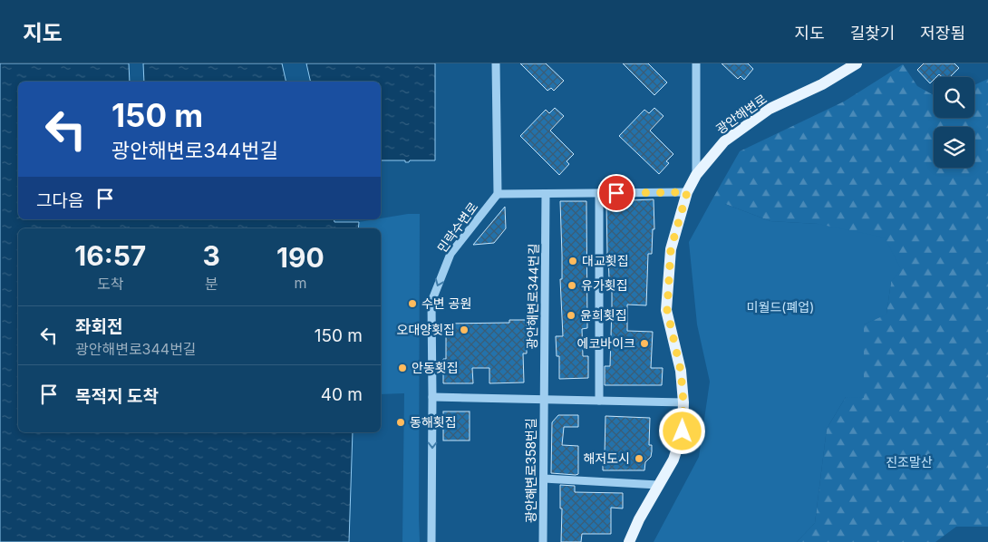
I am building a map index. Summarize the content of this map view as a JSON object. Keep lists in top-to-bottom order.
{
  "streets": {
    "main road": ["광안해변로"],
    "street": ["민락수변로", "광안해변로344번길", "광안해변로358번길"]
  },
  "crossings": [
    ["광안해변로", "광안해변로358번길"],
    ["민락수변로", "광안해변로358번길"],
    ["광안해변로344번길", "광안해변로358번길"]
  ],
  "one_way": ["민락수변로"],
  "parks": ["미월드(폐업)", "진조말산"],
  "places": [
    "대교횟집",
    "유가횟집",
    "수변 공원",
    "윤희횟집",
    "오대양횟집",
    "에코바이크",
    "안동횟집",
    "동해횟집",
    "해저도시"
  ],
  "page": {
    "header": "지도",
    "nav": ["지도", "길찾기", "저장됨"],
    "turn": ["150 m", "광안해변로344번길"],
    "then": "그다음",
    "eta": [
      "16:57",
      "도착",
      "3",
      "분",
      "190",
      "m"
    ],
    "list": [
      {
        "name": "좌회전",
        "note": "광안해변로344번길",
        "value": "150 m"
      },
      {
        "name": "목적지 도착",
        "value": "40 m"
      }
    ]
  }
}
